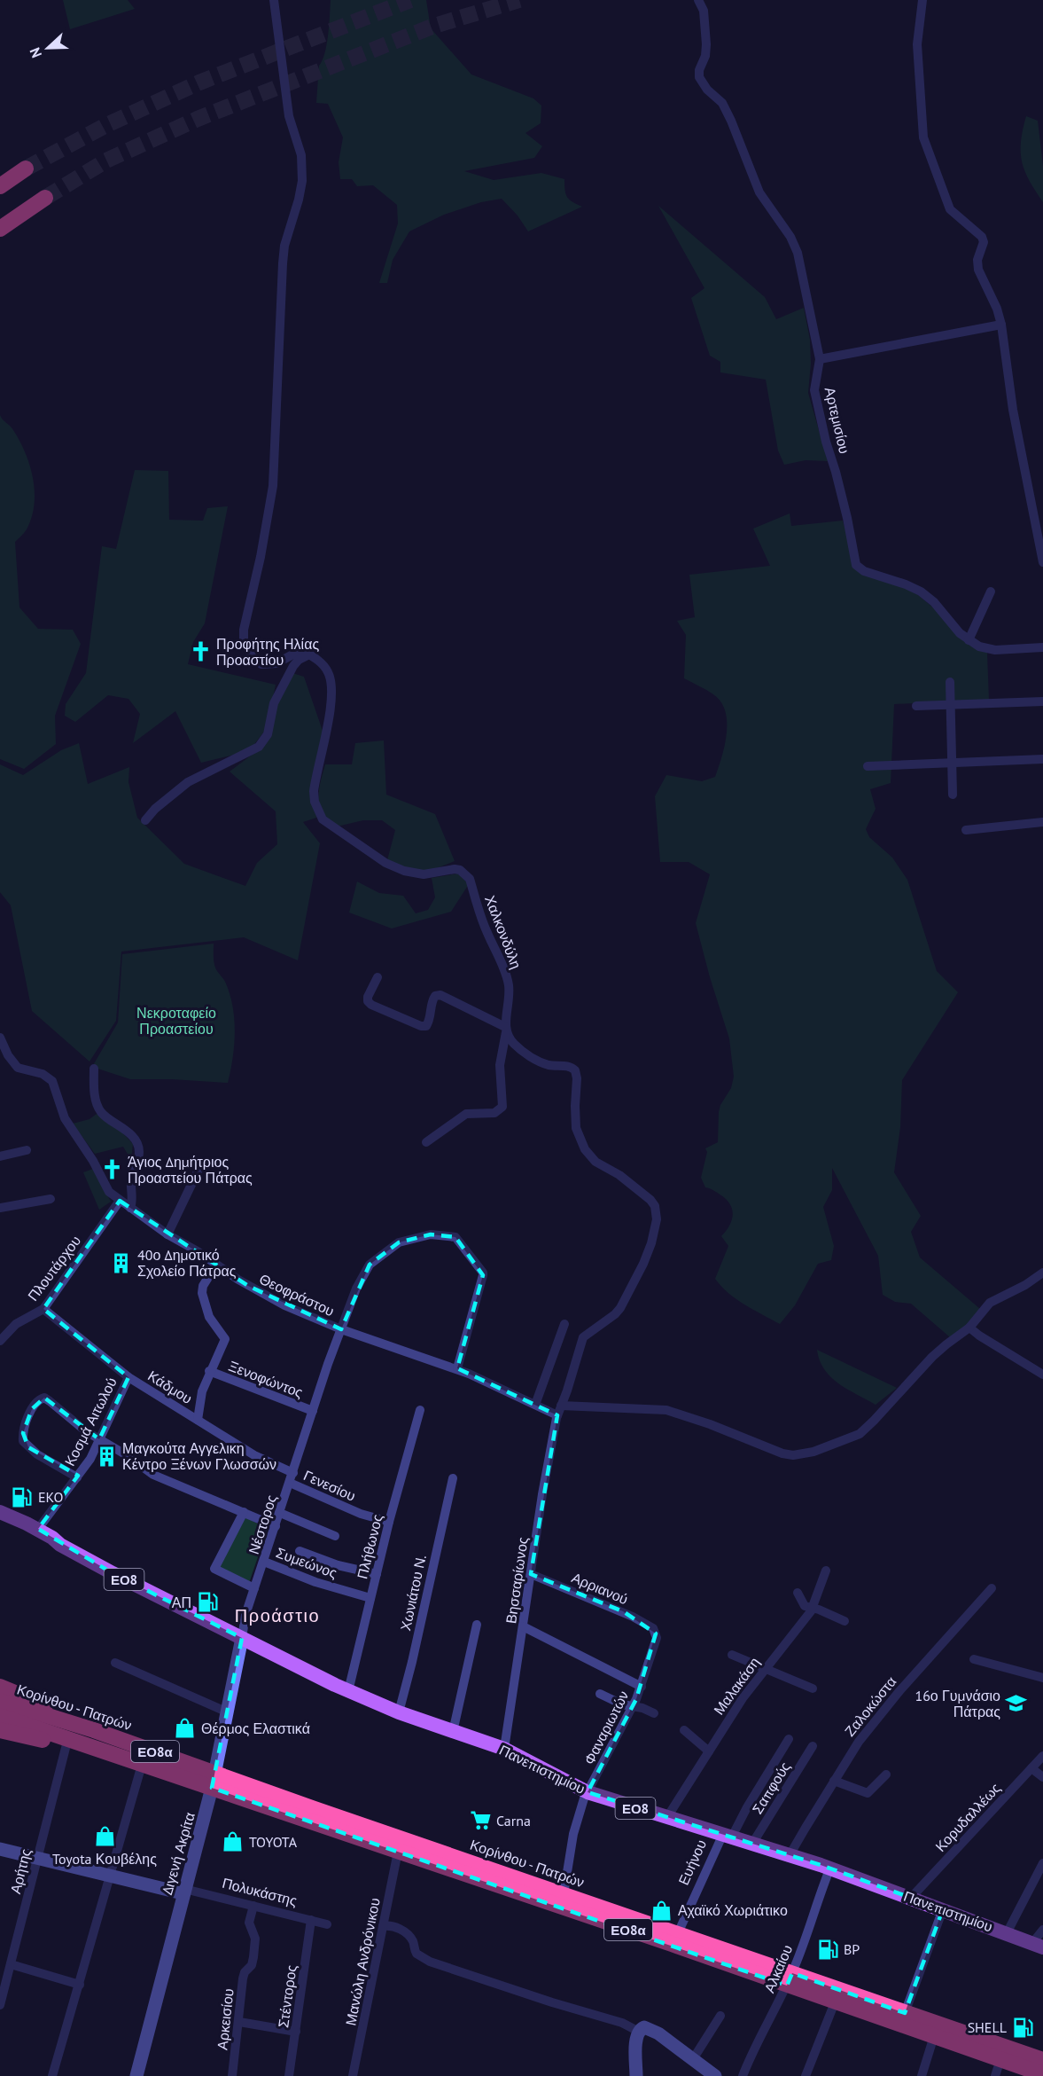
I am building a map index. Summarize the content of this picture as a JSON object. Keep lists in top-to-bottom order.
{
  "streets": {
    "highway": ["Κορίνθου - Πατρών", "ΕΟ8α"],
    "main road": ["ΕΟ8", "Πανεπιστημίου"],
    "street": [
      "Αρτεμισίου",
      "Χαλκονδύλη",
      "Πλουτάρχου",
      "Θεοφράστου",
      "Ξενοφώντος",
      "Κάδμου",
      "Κοσμά Αιτωλού",
      "Γενεσίου",
      "Νέστορος",
      "Πλήθωνος",
      "Συμεώνος",
      "Βησσαρίωνος",
      "Αρριανού",
      "Χωνιάτου Ν.",
      "Μαλακάση",
      "Ζαλοκώστα",
      "Φαναριωτών",
      "Σαπφούς",
      "Κορυδαλλέως",
      "Διγενή Ακρίτα",
      "Ευήνου",
      "Αρήτης",
      "Πολυκάστης",
      "Μανώλη Ανδρόνικου",
      "Αλκαίου",
      "Στέντορος",
      "Αρκεισίου"
    ]
  },
  "crossings": [
    ["Πλουτάρχου", "Θεοφράστου"],
    ["Πλουτάρχου", "Κάδμου"],
    ["Θεοφράστου", "Νέστορος"],
    ["Θεοφράστου", "Βησσαρίωνος"],
    ["Ξενοφώντος", "Νέστορος"],
    ["Κάδμου", "Κοσμά Αιτωλού"],
    ["Κάδμου", "Γενεσίου"],
    ["Κάδμου", "Νέστορος"],
    ["Κοσμά Αιτωλού", "Πανεπιστημίου"],
    ["Γενεσίου", "Νέστορος"],
    ["Γενεσίου", "Πλήθωνος"],
    ["Νέστορος", "Συμεώνος"],
    ["Νέστορος", "Πανεπιστημίου"],
    ["Νέστορος", "Διγενή Ακρίτα"],
    ["Πλήθωνος", "Συμεώνος"],
    ["Πλήθωνος", "Πανεπιστημίου"],
    ["Βησσαρίωνος", "Αρριανού"],
    ["Βησσαρίωνος", "Πανεπιστημίου"],
    ["Αρριανού", "Φαναριωτών"],
    ["Χωνιάτου Ν.", "Πανεπιστημίου"],
    ["Μαλακάση", "Πανεπιστημίου"],
    ["Ζαλοκώστα", "Πανεπιστημίου"],
    ["Κορίνθου - Πατρών", "Φαναριωτών"],
    ["Κορίνθου - Πατρών", "Διγενή Ακρίτα"],
    ["Κορίνθου - Πατρών", "Ευήνου"],
    ["Κορίνθου - Πατρών", "Μανώλη Ανδρόνικου"],
    ["Κορίνθου - Πατρών", "Αλκαίου"],
    ["Φαναριωτών", "Πανεπιστημίου"],
    ["Πανεπιστημίου", "Σαπφούς"],
    ["Πανεπιστημίου", "Κορυδαλλέως"],
    ["Πανεπιστημίου", "Διγενή Ακρίτα"],
    ["Πανεπιστημίου", "Ευήνου"],
    ["Πανεπιστημίου", "Αλκαίου"],
    ["Διγενή Ακρίτα", "Πολυκάστης"],
    ["Αρήτης", "Πολυκάστης"],
    ["Πολυκάστης", "Στέντορος"],
    ["Πολυκάστης", "Αρκεισίου"]
  ],
  "districts": ["Προάστιο"],
  "parks": ["Νεκροταφείο Προαστείου"],
  "places": {
    "church": ["Προφήτης Ηλίας Προαστίου", "Άγιος Δημήτριος Προαστείου Πάτρας"],
    "building": ["40ο Δημοτικό Σχολείο Πάτρας", "Μαγκούτα Αγγελικη Κέντρο Ξένων Γλωσσών"],
    "fuel station": [
      "EKO",
      "ΑΠ",
      "BP",
      "SHELL"
    ],
    "school or university": ["16ο Γυμνάσιο Πάτρας"],
    "shop": [
      "Θέρμος Ελαστικά",
      "Toyota Κουβέλης",
      "TOYOTA",
      "Αχαϊκό Χωριάτικο"
    ],
    "supermarket": ["Carna"]
  },
  "north": "left"
}
